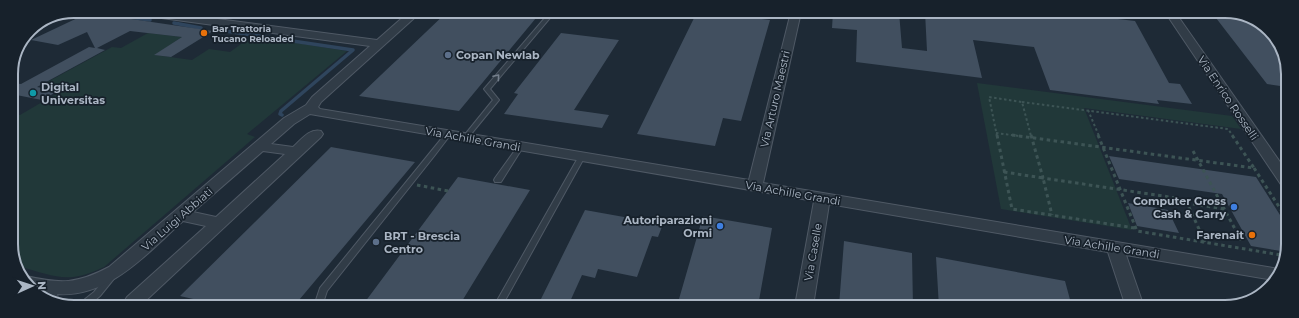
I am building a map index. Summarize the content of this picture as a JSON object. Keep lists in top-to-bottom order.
{
  "streets": {
    "street": [
      "Via Enrico Rosselli",
      "Via Arturo Maestri",
      "Via Achille Grandi",
      "Via Luigi Abbiati",
      "Via Caselle"
    ]
  },
  "crossings": [
    ["Via Arturo Maestri", "Via Achille Grandi"],
    ["Via Achille Grandi", "Via Luigi Abbiati"],
    ["Via Achille Grandi", "Via Caselle"]
  ],
  "places": [
    "Bar Trattoria Tucano Reloaded",
    "Copan Newlab",
    "Digital Universitas",
    "Computer Gross Cash & Carry",
    "Autoriparazioni Ormi",
    "Farenait",
    "BRT - Brescia Centro"
  ],
  "north": "right"
}
